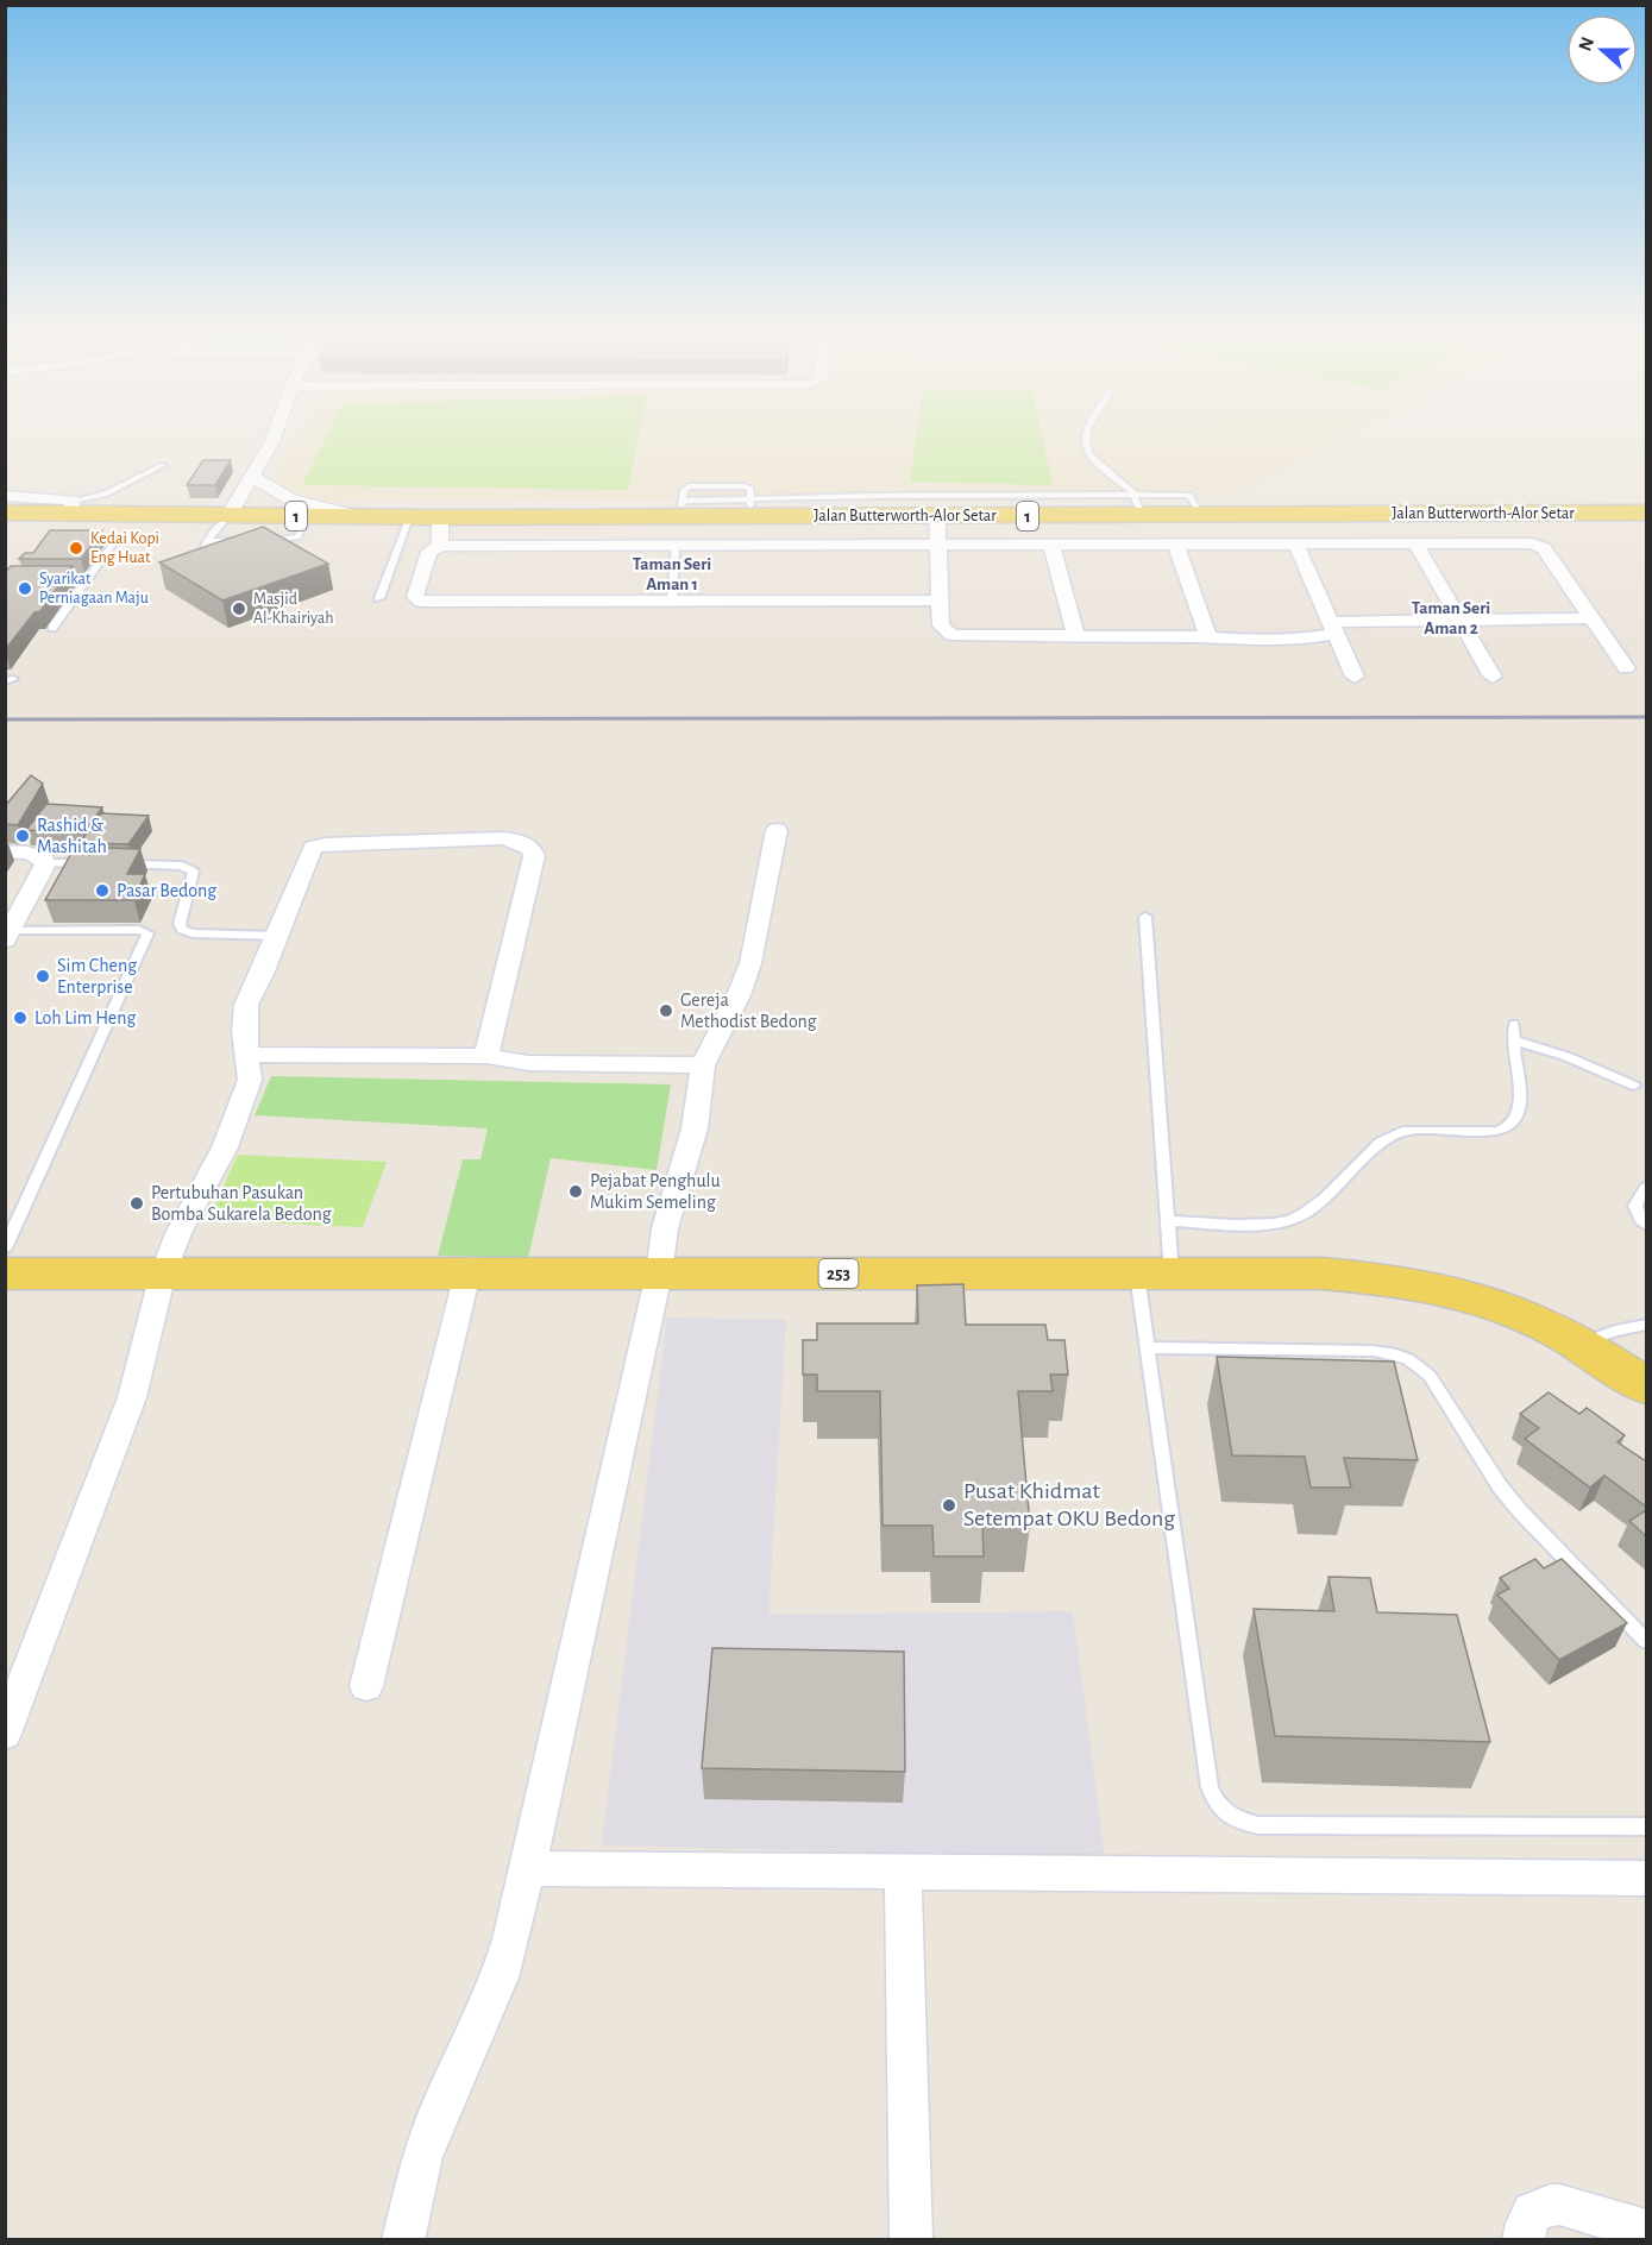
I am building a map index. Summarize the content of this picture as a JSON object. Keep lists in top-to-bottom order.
{
  "streets": {
    "main road": ["Jalan Butterworth-Alor Setar", "1", "253"]
  },
  "districts": ["Taman Seri Aman 1", "Taman Seri Aman 2"],
  "places": [
    "Kedai Kopi Eng Huat",
    "Syarikat Perniagaan Maju",
    "Masjid Al-Khairiyah",
    "Rashid & Mashitah",
    "Pasar Bedong",
    "Sim Cheng Enterprise",
    "Gereja Methodist Bedong",
    "Loh Lim Heng",
    "Pejabat Penghulu Mukim Semeling",
    "Pertubuhan Pasukan Bomba Sukarela Bedong",
    "Pusat Khidmat Setempat OKU Bedong"
  ],
  "north": "left"
}
